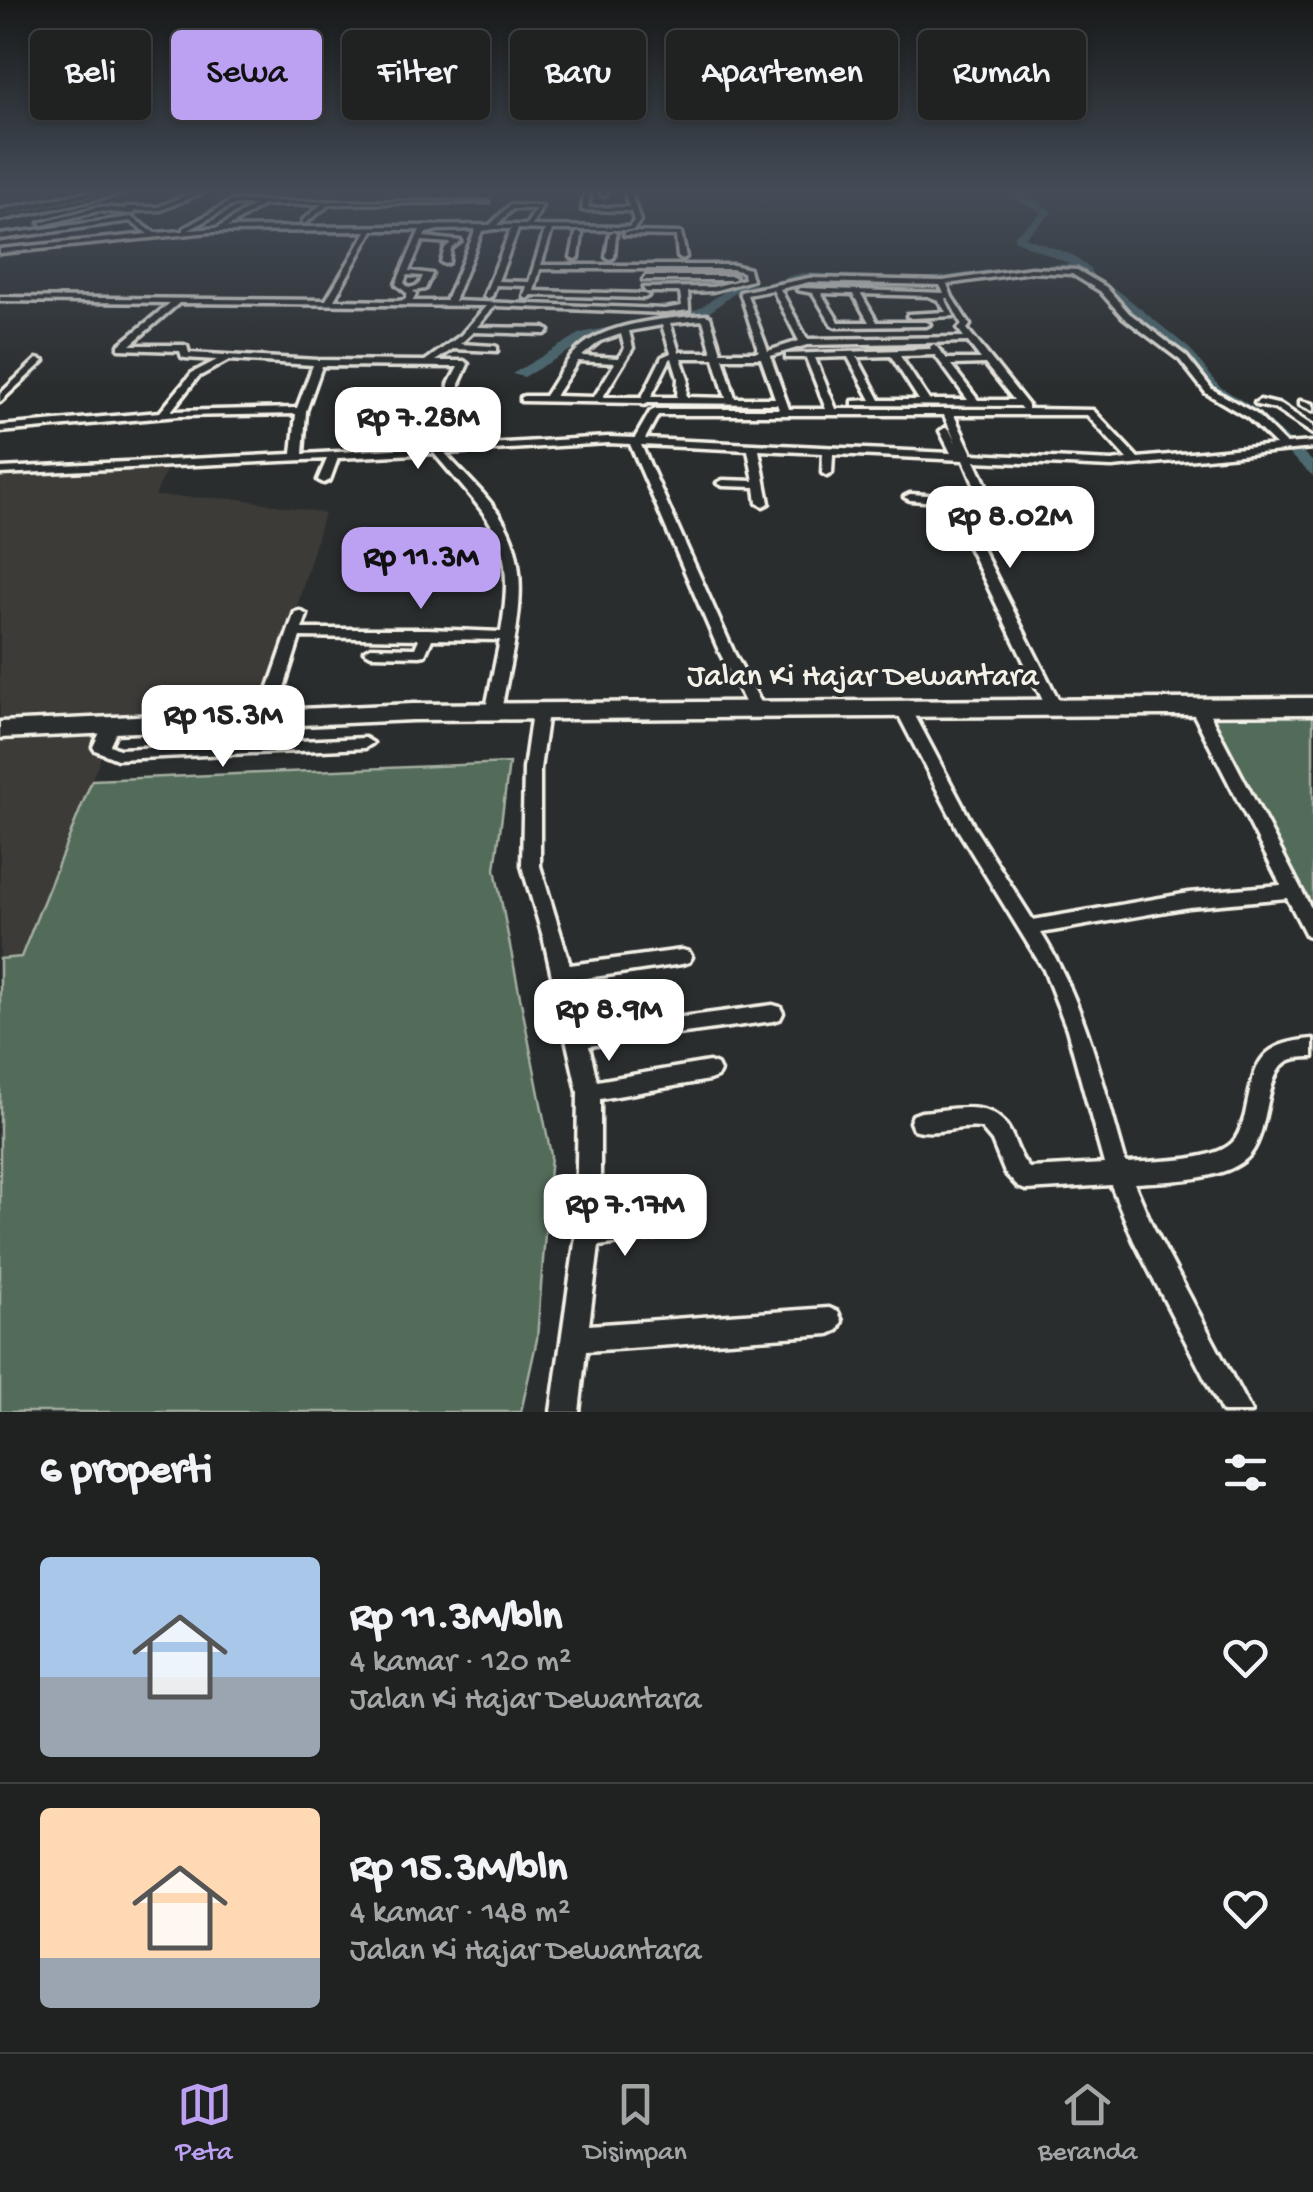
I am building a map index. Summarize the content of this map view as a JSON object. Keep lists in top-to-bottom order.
{
  "streets": {
    "main road": ["Jalan Ki Hajar Dewantara"]
  },
  "page": {
    "chip": [
      "Beli",
      "Sewa",
      "Filter",
      "Baru",
      "Apartemen",
      "Rumah"
    ],
    "price": [
      "Rp 7.28M",
      "Rp 8.02M",
      "Rp 11.3M",
      "Rp 15.3M",
      "Rp 8.9M",
      "Rp 7.17M"
    ],
    "heading": "6 properti",
    "list": [
      {
        "name": "Rp 11.3M/bln",
        "note": "4 kamar · 120 m² · Jalan Ki Hajar Dewantara"
      },
      {
        "name": "Rp 15.3M/bln",
        "note": "4 kamar · 148 m² · Jalan Ki Hajar Dewantara"
      }
    ],
    "tabs": ["Peta", "Disimpan", "Beranda"]
  }
}
